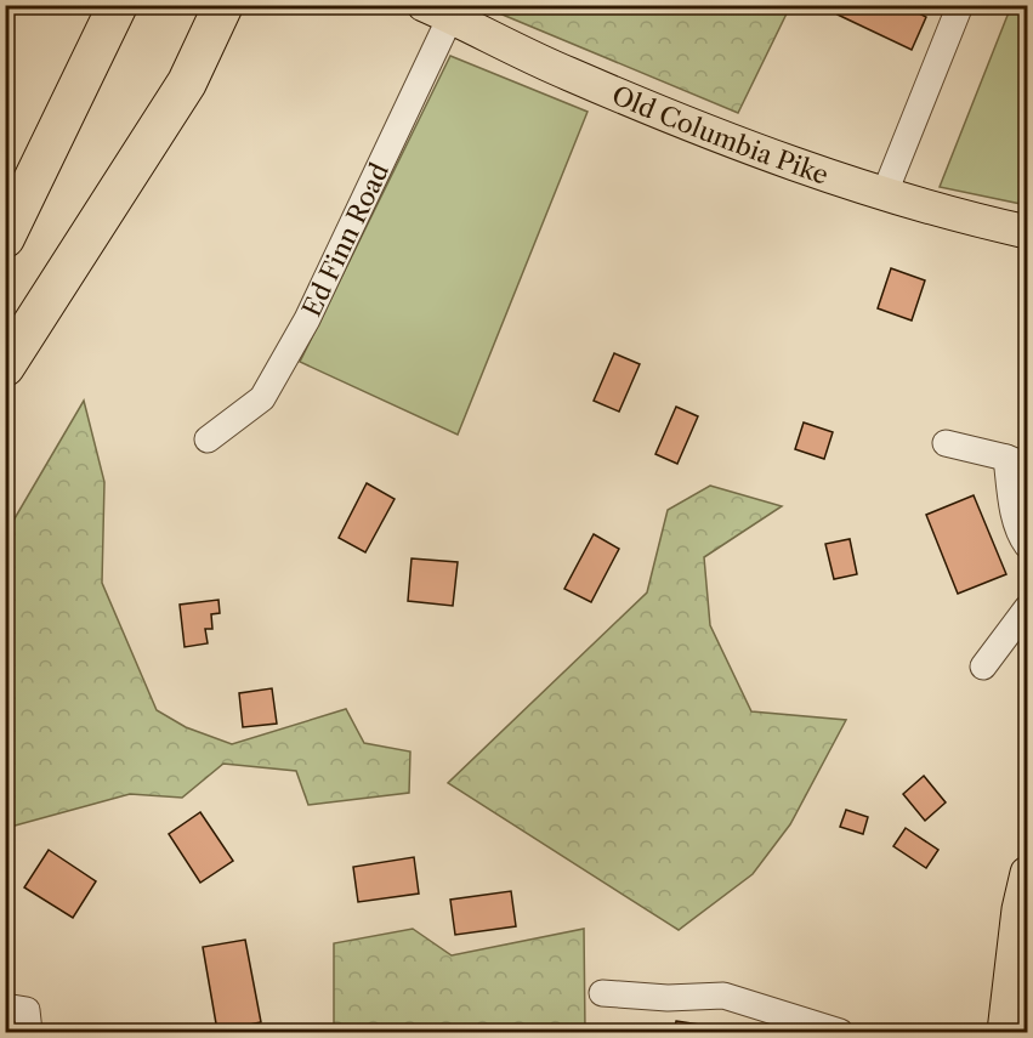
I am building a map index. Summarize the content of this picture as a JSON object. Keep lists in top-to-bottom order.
{
  "streets": {
    "main road": ["Old Columbia Pike"],
    "street": ["Ed Finn Road"]
  },
  "crossings": [
    ["Old Columbia Pike", "Ed Finn Road"]
  ]
}
